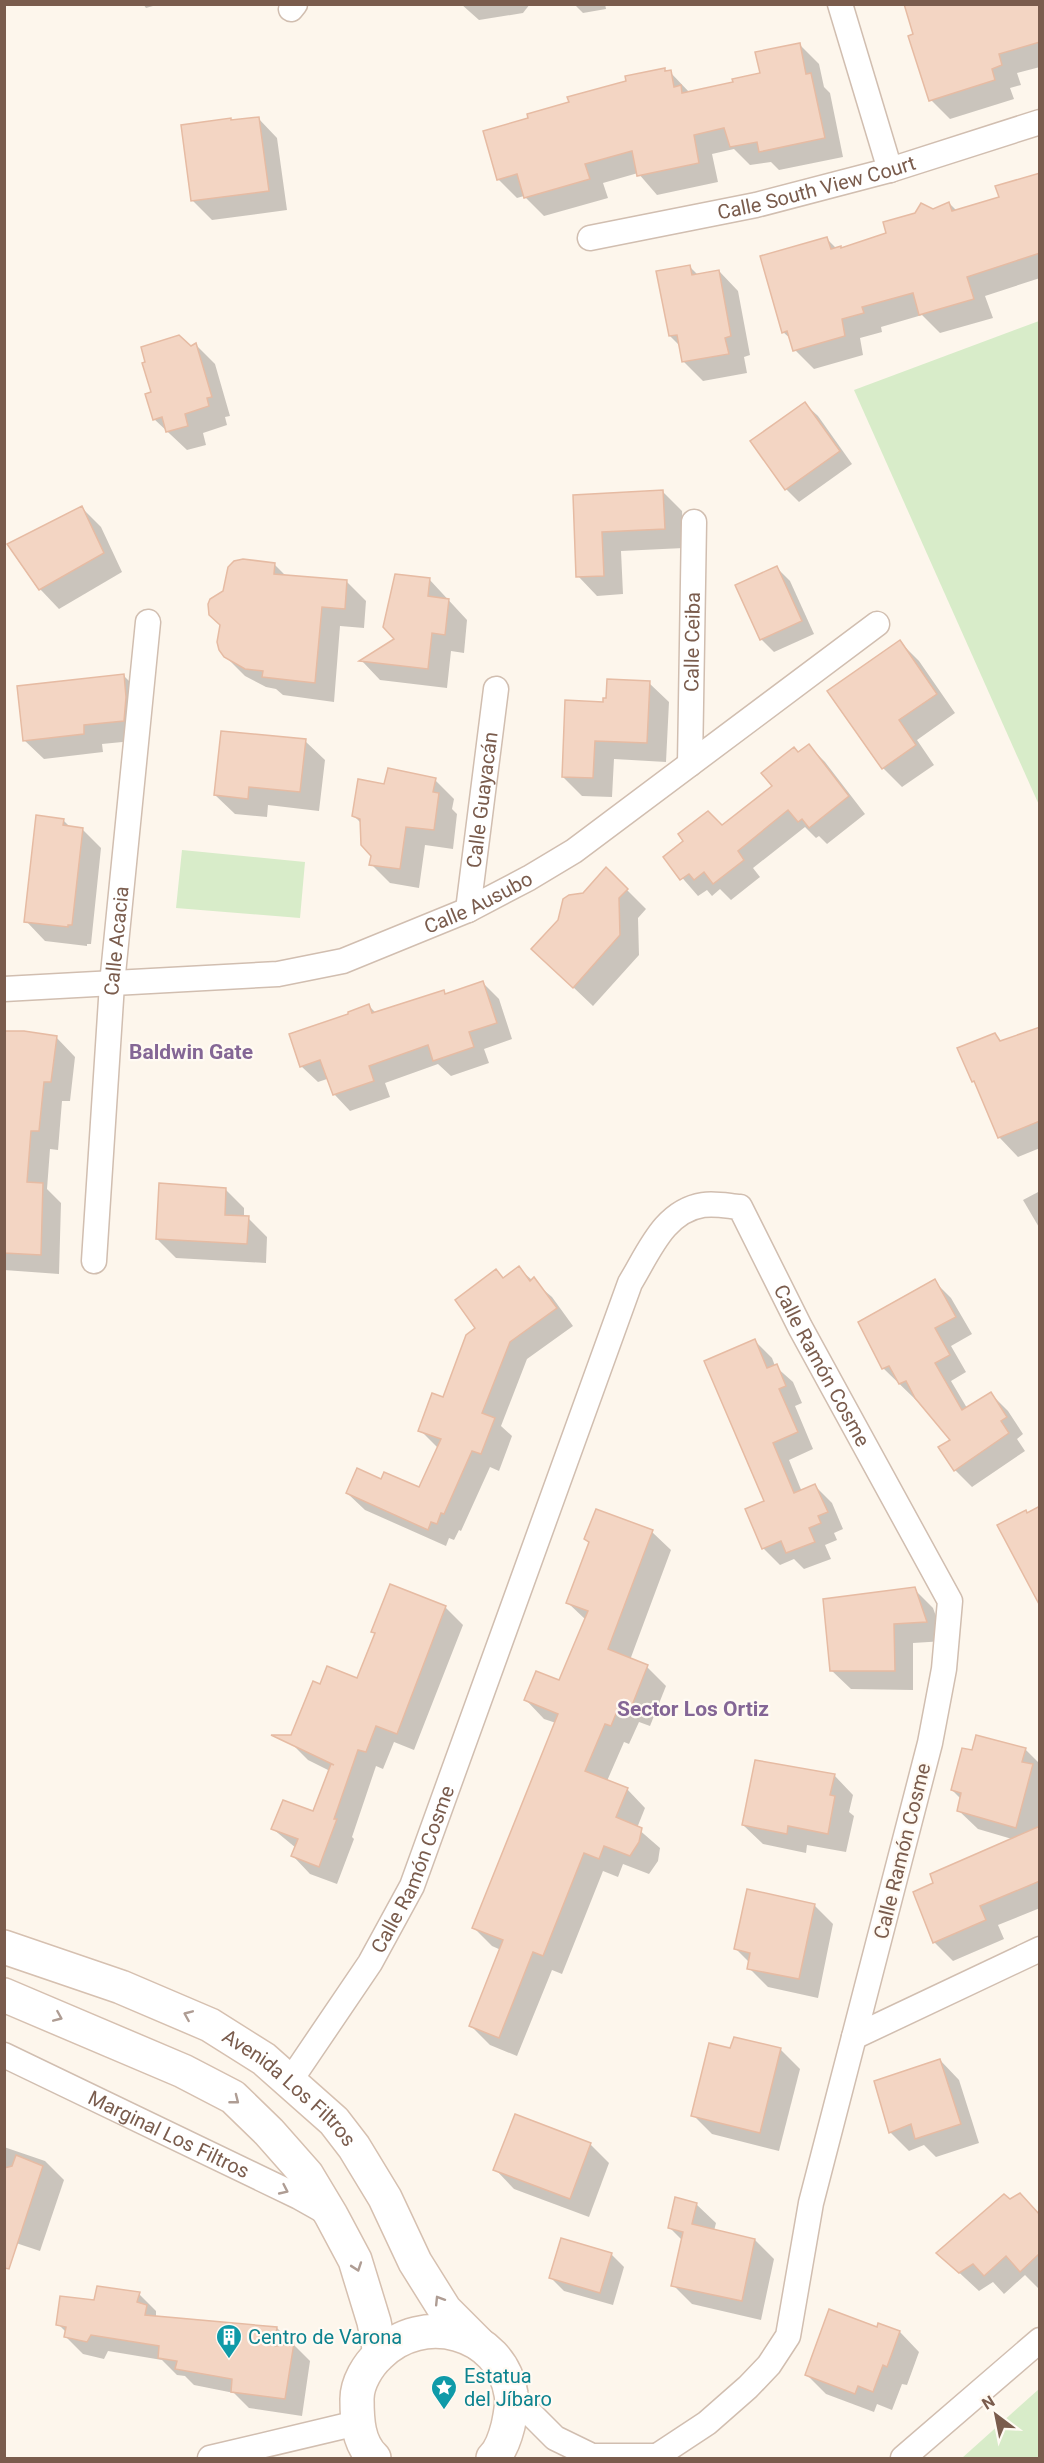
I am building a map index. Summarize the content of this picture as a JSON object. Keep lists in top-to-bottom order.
{
  "streets": {
    "main road": ["Avenida Los Filtros"],
    "street": [
      "Calle South View Court",
      "Calle Ceiba",
      "Calle Guayacán",
      "Calle Ausubo",
      "Calle Acacia",
      "Calle Ramón Cosme",
      "Marginal Los Filtros"
    ]
  },
  "crossings": [
    ["Calle Ceiba", "Calle Ausubo"],
    ["Calle Guayacán", "Calle Ausubo"],
    ["Calle Ausubo", "Calle Acacia"],
    ["Calle Ramón Cosme", "Avenida Los Filtros"],
    ["Avenida Los Filtros", "Marginal Los Filtros"]
  ],
  "one_way": ["Marginal Los Filtros"],
  "districts": ["Baldwin Gate", "Sector Los Ortiz"],
  "places": {
    "building": ["Centro de Varona"],
    "place": ["Estatua del Jíbaro"]
  },
  "north": "top left"
}
